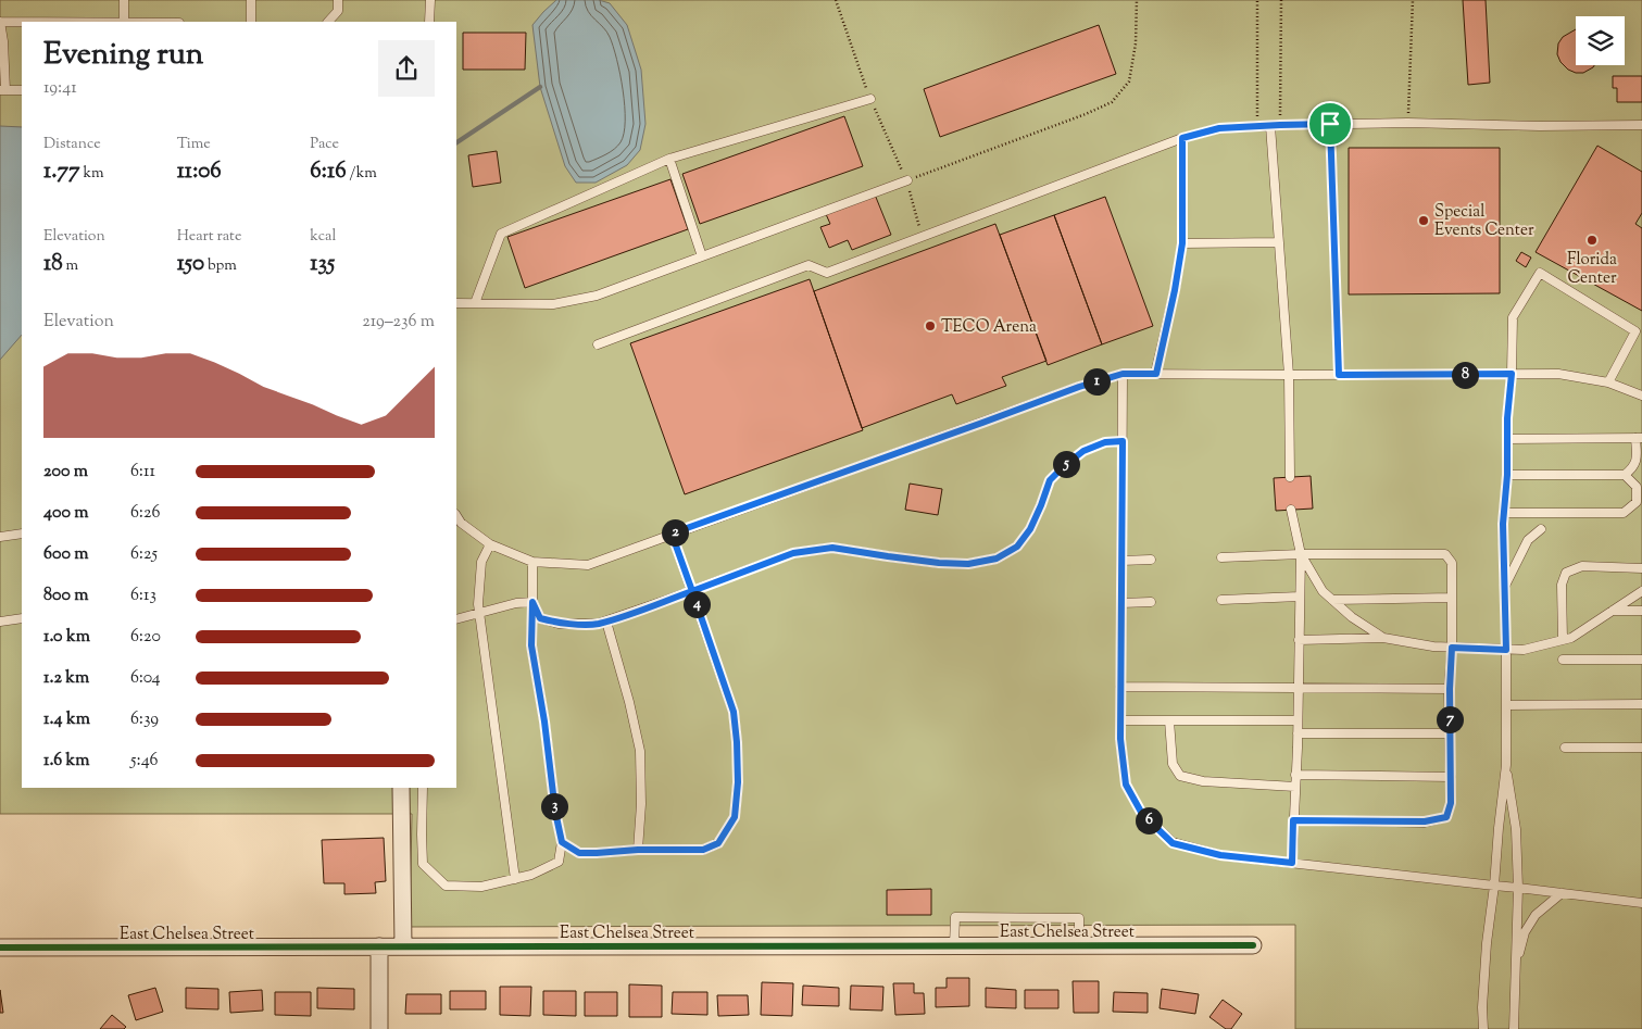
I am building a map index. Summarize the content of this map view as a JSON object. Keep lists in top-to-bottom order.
{
  "streets": {
    "street": ["East Chelsea Street"]
  },
  "places": ["Special Events Center", "Florida Center", "TECO Arena"],
  "page": {
    "heading": ["Evening run", "19:41"],
    "stats": [
      ["Distance", "1.77 km"],
      ["Time", "11:06"],
      ["Pace", "6:16 /km"],
      ["Elevation", "18 m"],
      ["Heart rate", "150 bpm"],
      ["kcal", "135"]
    ],
    "chart": ["Elevation", "219–236 m"],
    "pins": [
      "8",
      "1",
      "5",
      "2",
      "4",
      "7",
      "3",
      "6"
    ],
    "list": [
      {
        "name": "200 m",
        "note": "6:11"
      },
      {
        "name": "400 m",
        "note": "6:26"
      },
      {
        "name": "600 m",
        "note": "6:25"
      },
      {
        "name": "800 m",
        "note": "6:13"
      },
      {
        "name": "1.0 km",
        "note": "6:20"
      },
      {
        "name": "1.2 km",
        "note": "6:04"
      },
      {
        "name": "1.4 km",
        "note": "6:39"
      },
      {
        "name": "1.6 km",
        "note": "5:46"
      }
    ]
  }
}
